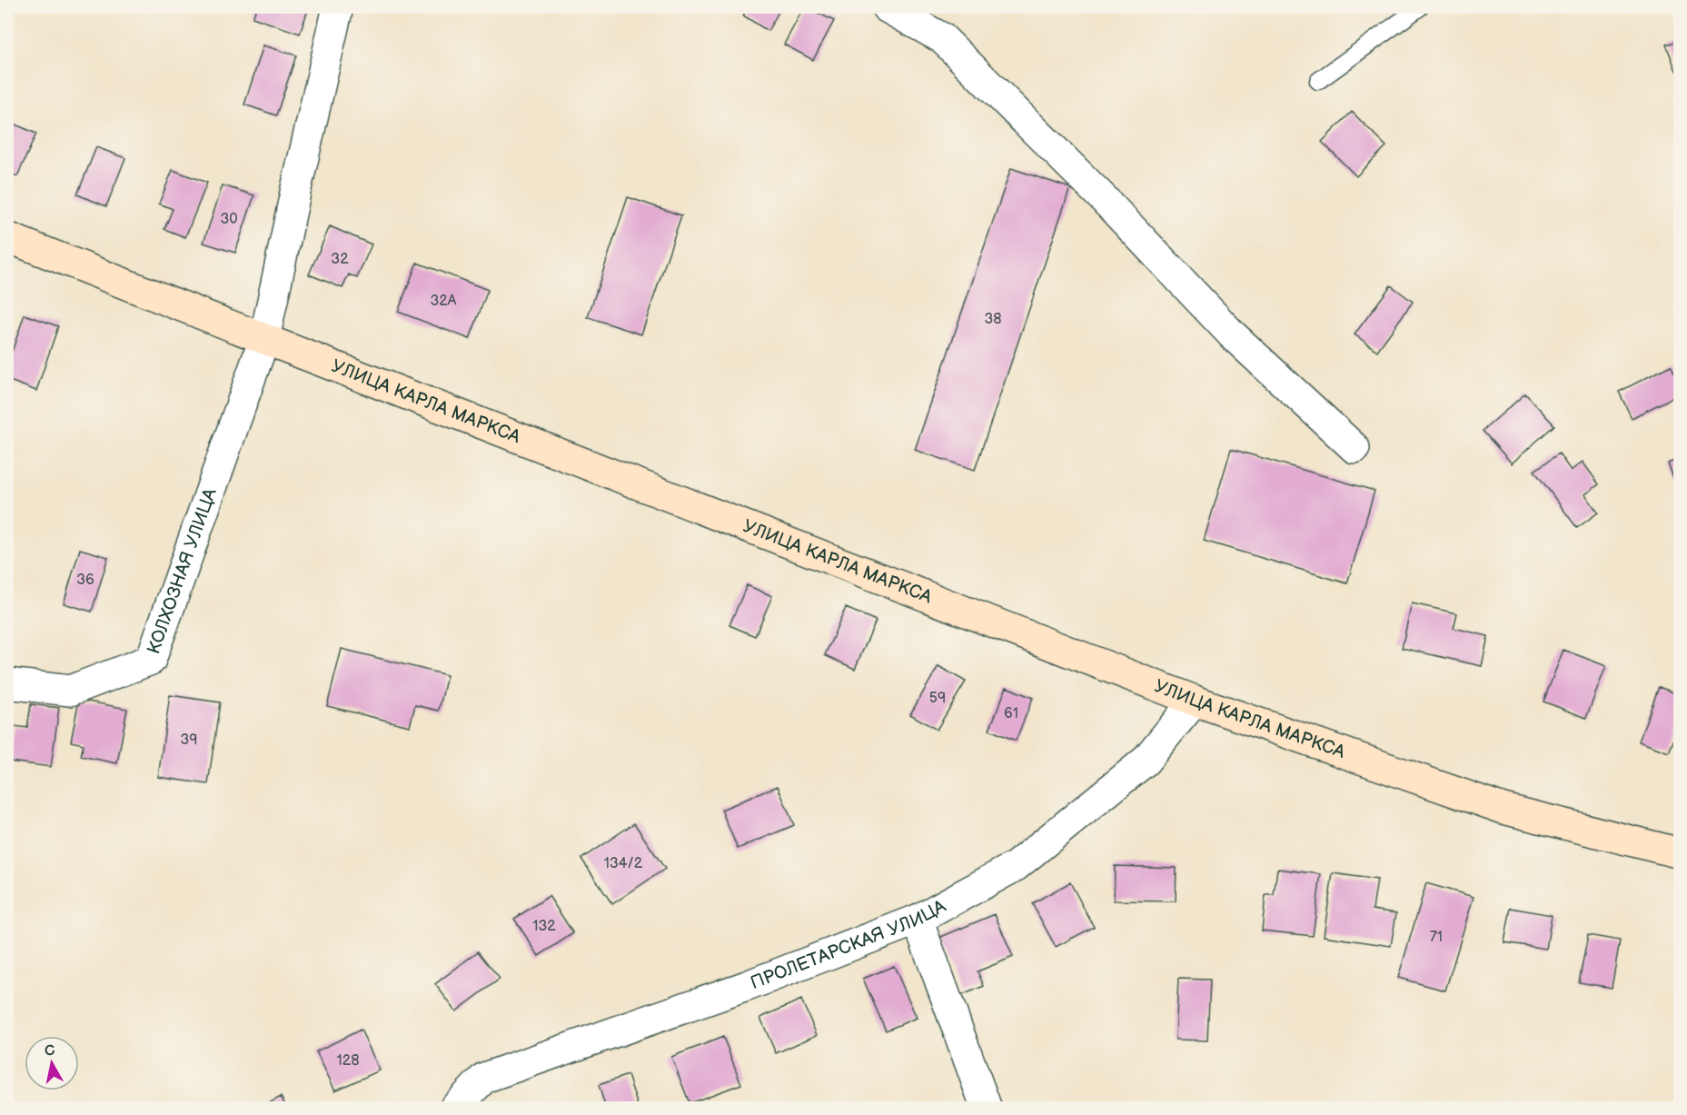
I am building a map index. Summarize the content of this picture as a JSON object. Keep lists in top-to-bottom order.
{
  "streets": {
    "street": ["УЛИЦА КАРЛА МАРКСА", "КОЛХОЗНАЯ УЛИЦА", "ПРОЛЕТАРСКАЯ УЛИЦА"]
  },
  "crossings": [
    ["УЛИЦА КАРЛА МАРКСА", "КОЛХОЗНАЯ УЛИЦА"],
    ["УЛИЦА КАРЛА МАРКСА", "ПРОЛЕТАРСКАЯ УЛИЦА"]
  ],
  "house_numbers": [
    "30",
    "32",
    "32А",
    "38",
    "36",
    "59",
    "61",
    "39",
    "134/2",
    "132",
    "71",
    "128"
  ],
  "north": "top"
}
